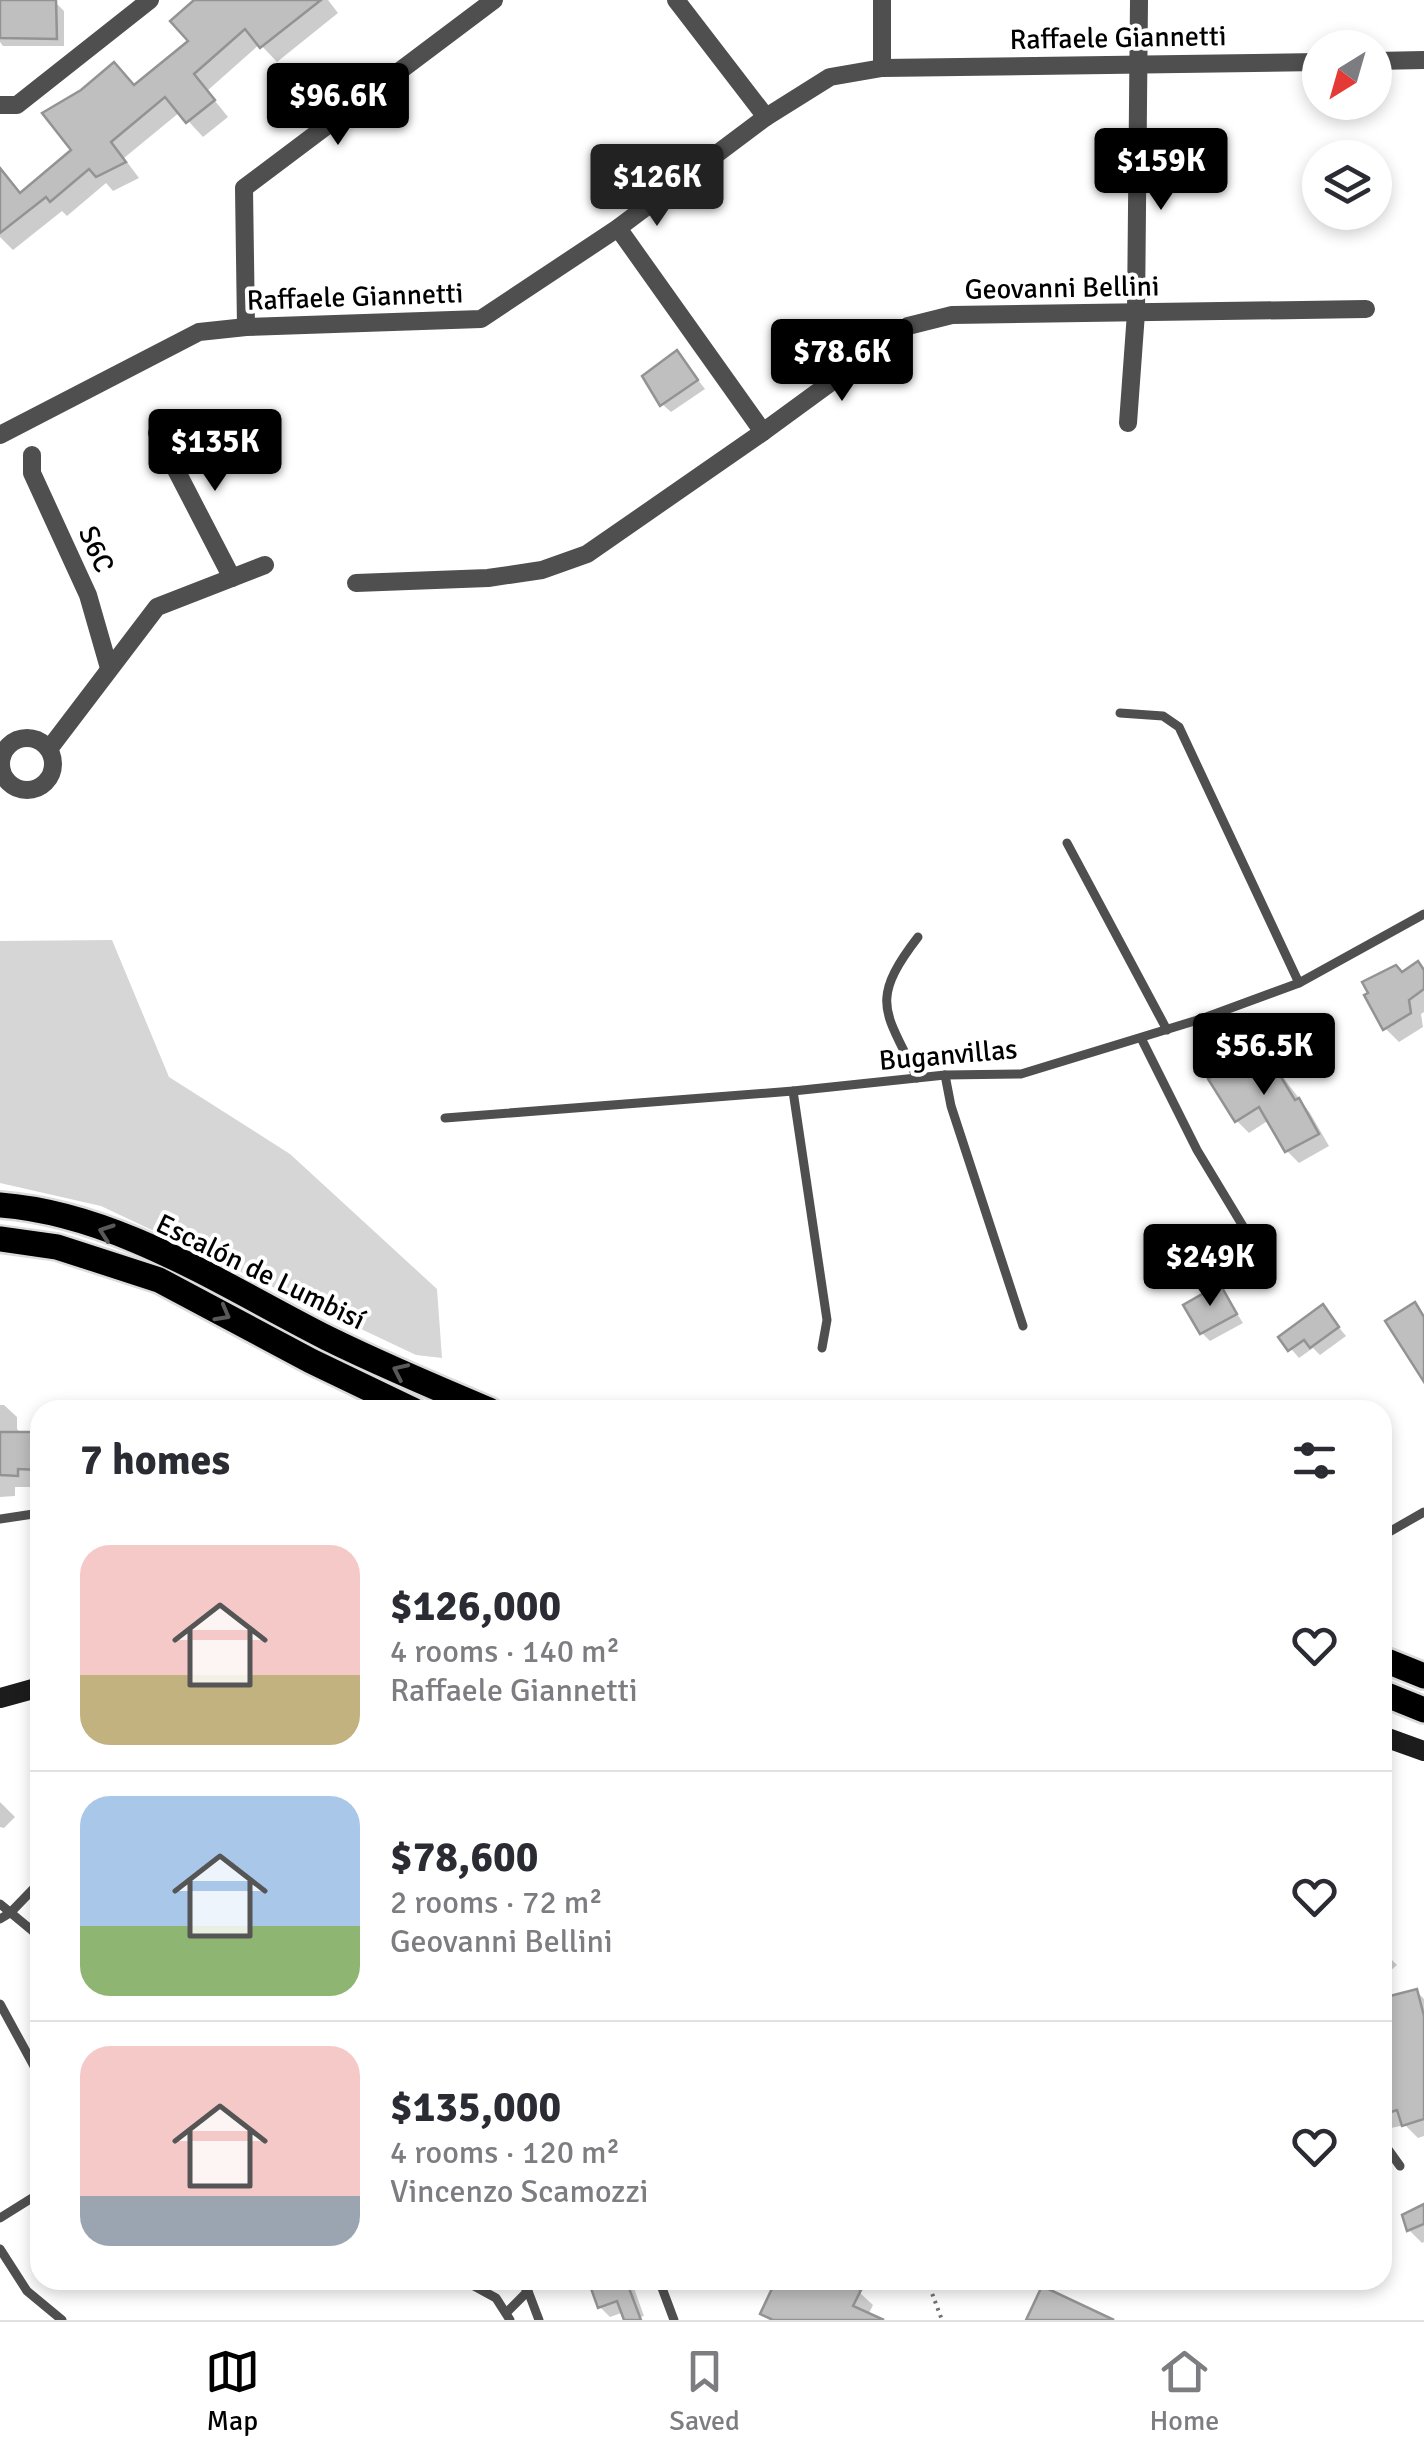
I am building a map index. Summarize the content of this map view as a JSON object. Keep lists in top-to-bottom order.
{
  "streets": {
    "main road": ["Escalón de Lumbisí"],
    "street": ["Raffaele Giannetti", "Geovanni Bellini", "S6C"],
    "lane": ["Buganvillas"]
  },
  "north": "bottom left",
  "page": {
    "price": [
      "$96.6K",
      "$159K",
      "$126K",
      "$78.6K",
      "$135K",
      "$56.5K",
      "$249K"
    ],
    "heading": "7 homes",
    "list": [
      {
        "name": "$126,000",
        "note": "4 rooms · 140 m² · Raffaele Giannetti"
      },
      {
        "name": "$78,600",
        "note": "2 rooms · 72 m² · Geovanni Bellini"
      },
      {
        "name": "$135,000",
        "note": "4 rooms · 120 m² · Vincenzo Scamozzi"
      }
    ],
    "tabs": ["Map", "Saved", "Home"]
  }
}
